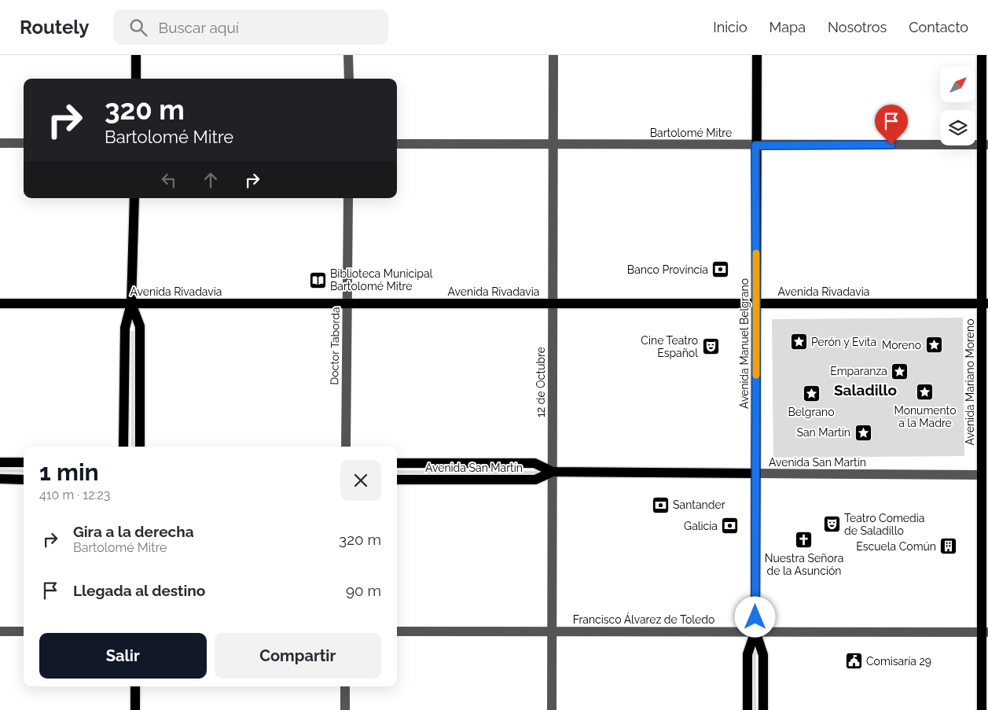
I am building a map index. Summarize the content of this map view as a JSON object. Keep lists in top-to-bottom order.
{
  "streets": {
    "main road": [
      "Avenida Rivadavia",
      "Avenida Manuel Belgrano",
      "Avenida Mariano Moreno",
      "Avenida San Martín"
    ],
    "street": [
      "Bartolomé Mitre",
      "Doctor Taborda",
      "12 de Octubre",
      "Francisco Álvarez de Toledo"
    ]
  },
  "crossings": [
    ["Bartolomé Mitre", "Avenida Manuel Belgrano"],
    ["Bartolomé Mitre", "12 de Octubre"],
    ["Bartolomé Mitre", "Avenida Mariano Moreno"],
    ["Avenida Rivadavia", "Avenida Manuel Belgrano"],
    ["Avenida Rivadavia", "Doctor Taborda"],
    ["Avenida Rivadavia", "12 de Octubre"],
    ["Avenida Rivadavia", "Avenida Mariano Moreno"],
    ["Avenida Manuel Belgrano", "Avenida San Martín"],
    ["Avenida Manuel Belgrano", "Francisco Álvarez de Toledo"],
    ["12 de Octubre", "Avenida San Martín"],
    ["12 de Octubre", "Francisco Álvarez de Toledo"],
    ["Avenida Mariano Moreno", "Avenida San Martín"],
    ["Avenida Mariano Moreno", "Francisco Álvarez de Toledo"]
  ],
  "districts": ["Saladillo"],
  "places": {
    "bank": ["Banco Provincia", "Santander", "Galicia"],
    "library": ["Biblioteca Municipal Bartolomé Mitre"],
    "place": [
      "Perón y Evita",
      "Moreno",
      "Emparanza",
      "Monumento a la Madre",
      "Belgrano",
      "San Martín"
    ],
    "theatre": ["Cine Teatro Español", "Teatro Comedia de Saladillo"],
    "church": ["Nuestra Señora de la Asunción"],
    "building": ["Escuela Común"],
    "public building": ["Comisaría 29"]
  },
  "north": "top right",
  "page": {
    "header": "Routely",
    "search": "Buscar aquí",
    "nav": [
      "Inicio",
      "Mapa",
      "Nosotros",
      "Contacto"
    ],
    "turn": ["320 m", "Bartolomé Mitre"],
    "heading": ["1 min", "410 m · 12:23"],
    "list": [
      {
        "name": "Gira a la derecha",
        "note": "Bartolomé Mitre",
        "value": "320 m"
      },
      {
        "name": "Llegada al destino",
        "value": "90 m"
      }
    ],
    "buttons": ["Salir", "Compartir"]
  }
}
